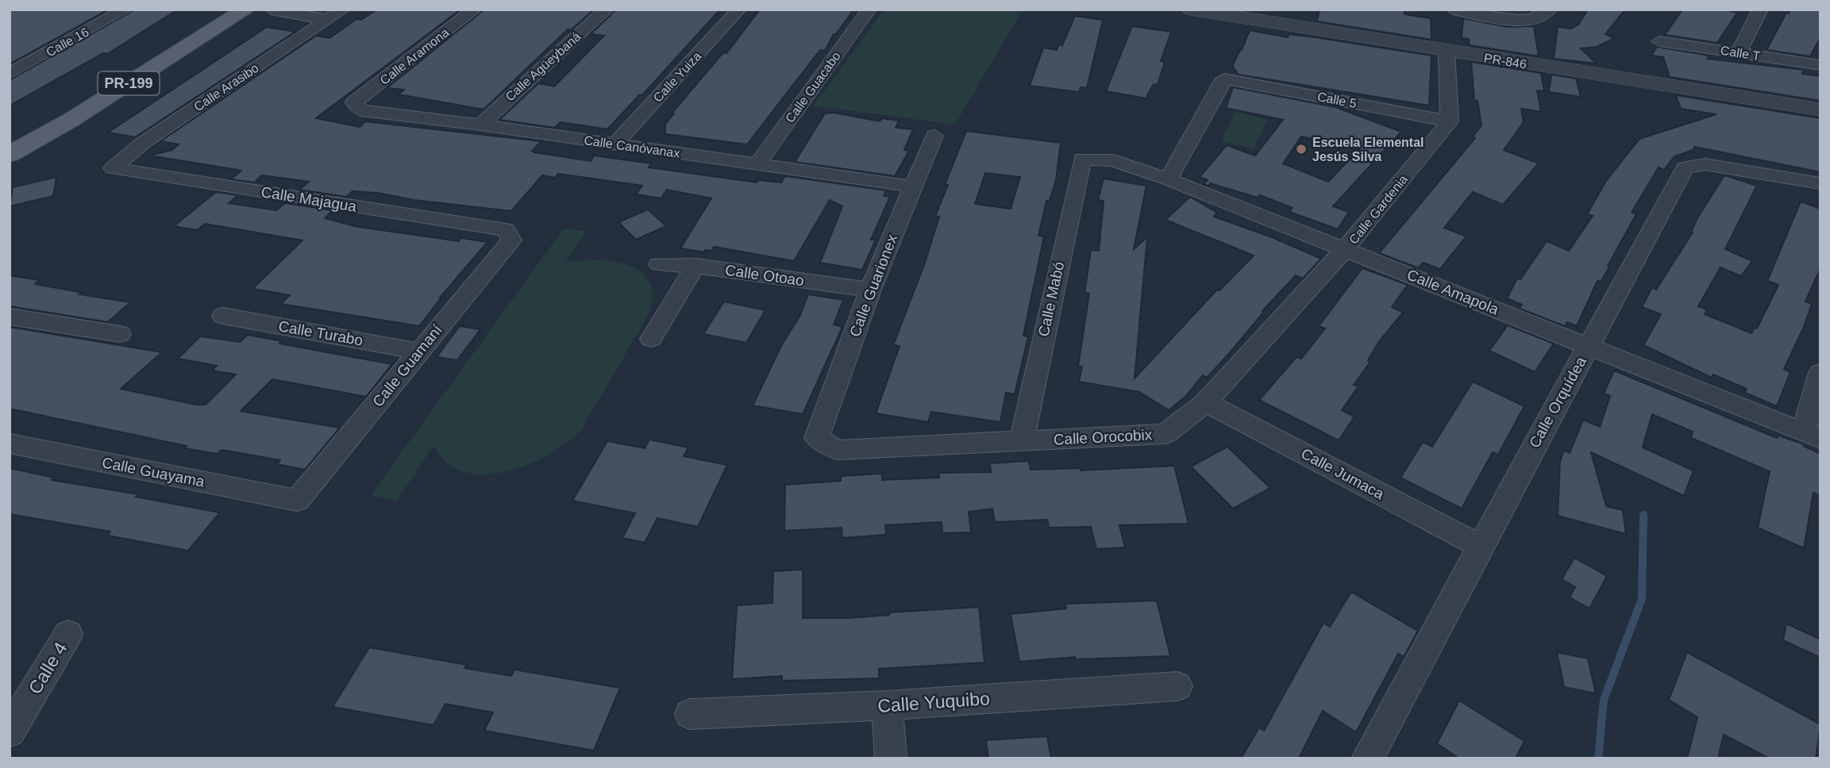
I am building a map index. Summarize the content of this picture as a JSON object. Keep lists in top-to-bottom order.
{
  "streets": {
    "main road": ["PR-199"],
    "street": [
      "Calle 16",
      "Calle T",
      "Calle Aramona",
      "PR-846",
      "Calle Agüeybaná",
      "Calle Yuiza",
      "Calle Arasibo",
      "Calle Guacabo",
      "Calle 5",
      "Calle Canóvanax",
      "Calle Majagua",
      "Calle Gardenia",
      "Calle Otoao",
      "Calle Guarionex",
      "Calle Amapola",
      "Calle Mabó",
      "Calle Turabo",
      "Calle Guamaní",
      "Calle Orquídea",
      "Calle Orocobix",
      "Calle Guayama",
      "Calle Jumaca",
      "Calle 4",
      "Calle Yuquibo"
    ]
  },
  "crossings": [
    ["Calle Aramona", "Calle Canóvanax"],
    ["Calle Agüeybaná", "Calle Canóvanax"],
    ["Calle Yuiza", "Calle Canóvanax"],
    ["Calle Arasibo", "Calle Majagua"],
    ["Calle Guacabo", "Calle Canóvanax"],
    ["Calle 5", "Calle Gardenia"],
    ["Calle 5", "Calle Amapola"],
    ["Calle Canóvanax", "Calle Guarionex"],
    ["Calle Majagua", "Calle Guamaní"],
    ["Calle Gardenia", "Calle Amapola"],
    ["Calle Gardenia", "Calle Orocobix"],
    ["Calle Otoao", "Calle Guarionex"],
    ["Calle Guarionex", "Calle Orocobix"],
    ["Calle Amapola", "Calle Mabó"],
    ["Calle Amapola", "Calle Orquídea"],
    ["Calle Amapola", "Calle Orocobix"],
    ["Calle Mabó", "Calle Orocobix"],
    ["Calle Turabo", "Calle Guamaní"],
    ["Calle Guamaní", "Calle Guayama"],
    ["Calle Orquídea", "Calle Jumaca"],
    ["Calle Orocobix", "Calle Jumaca"]
  ],
  "places": ["Escuela Elemental Jesús Silva"]
}
